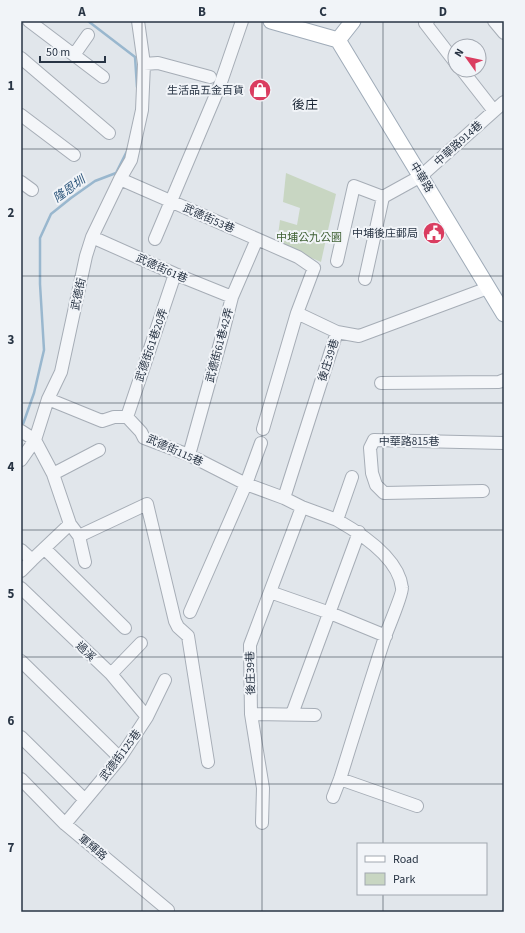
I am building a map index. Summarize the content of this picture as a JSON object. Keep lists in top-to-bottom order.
{
  "streets": {
    "main road": ["中華路"],
    "street": [
      "中華路914巷",
      "武德街53巷",
      "武德街61巷",
      "武德街",
      "武德街61巷20弄",
      "武德街61巷42弄",
      "後庄39巷",
      "中華路815巷",
      "武德街115巷",
      "過溪",
      "武德街125巷",
      "軍輝路"
    ]
  },
  "crossings": [
    ["中華路914巷", "中華路"],
    ["中華路", "後庄39巷"],
    ["武德街53巷", "武德街"],
    ["武德街53巷", "武德街61巷42弄"],
    ["武德街61巷", "武德街"],
    ["武德街61巷", "武德街61巷20弄"],
    ["武德街61巷", "武德街61巷42弄"],
    ["武德街61巷20弄", "武德街115巷"],
    ["武德街61巷42弄", "武德街115巷"],
    ["後庄39巷", "武德街115巷"],
    ["過溪", "武德街125巷"],
    ["武德街125巷", "軍輝路"]
  ],
  "districts": ["後庄"],
  "water": ["隆恩圳"],
  "parks": ["中埔公九公園"],
  "places": {
    "shop": ["生活品五金百貨"],
    "public building": ["中埔後庄郵局"]
  },
  "legend": ["Road", "Park"],
  "scale_bar": "50 m",
  "north": "top left",
  "grid": {
    "columns": [
      "A",
      "B",
      "C",
      "D"
    ],
    "rows": [
      "1",
      "2",
      "3",
      "4",
      "5",
      "6",
      "7"
    ]
  }
}
